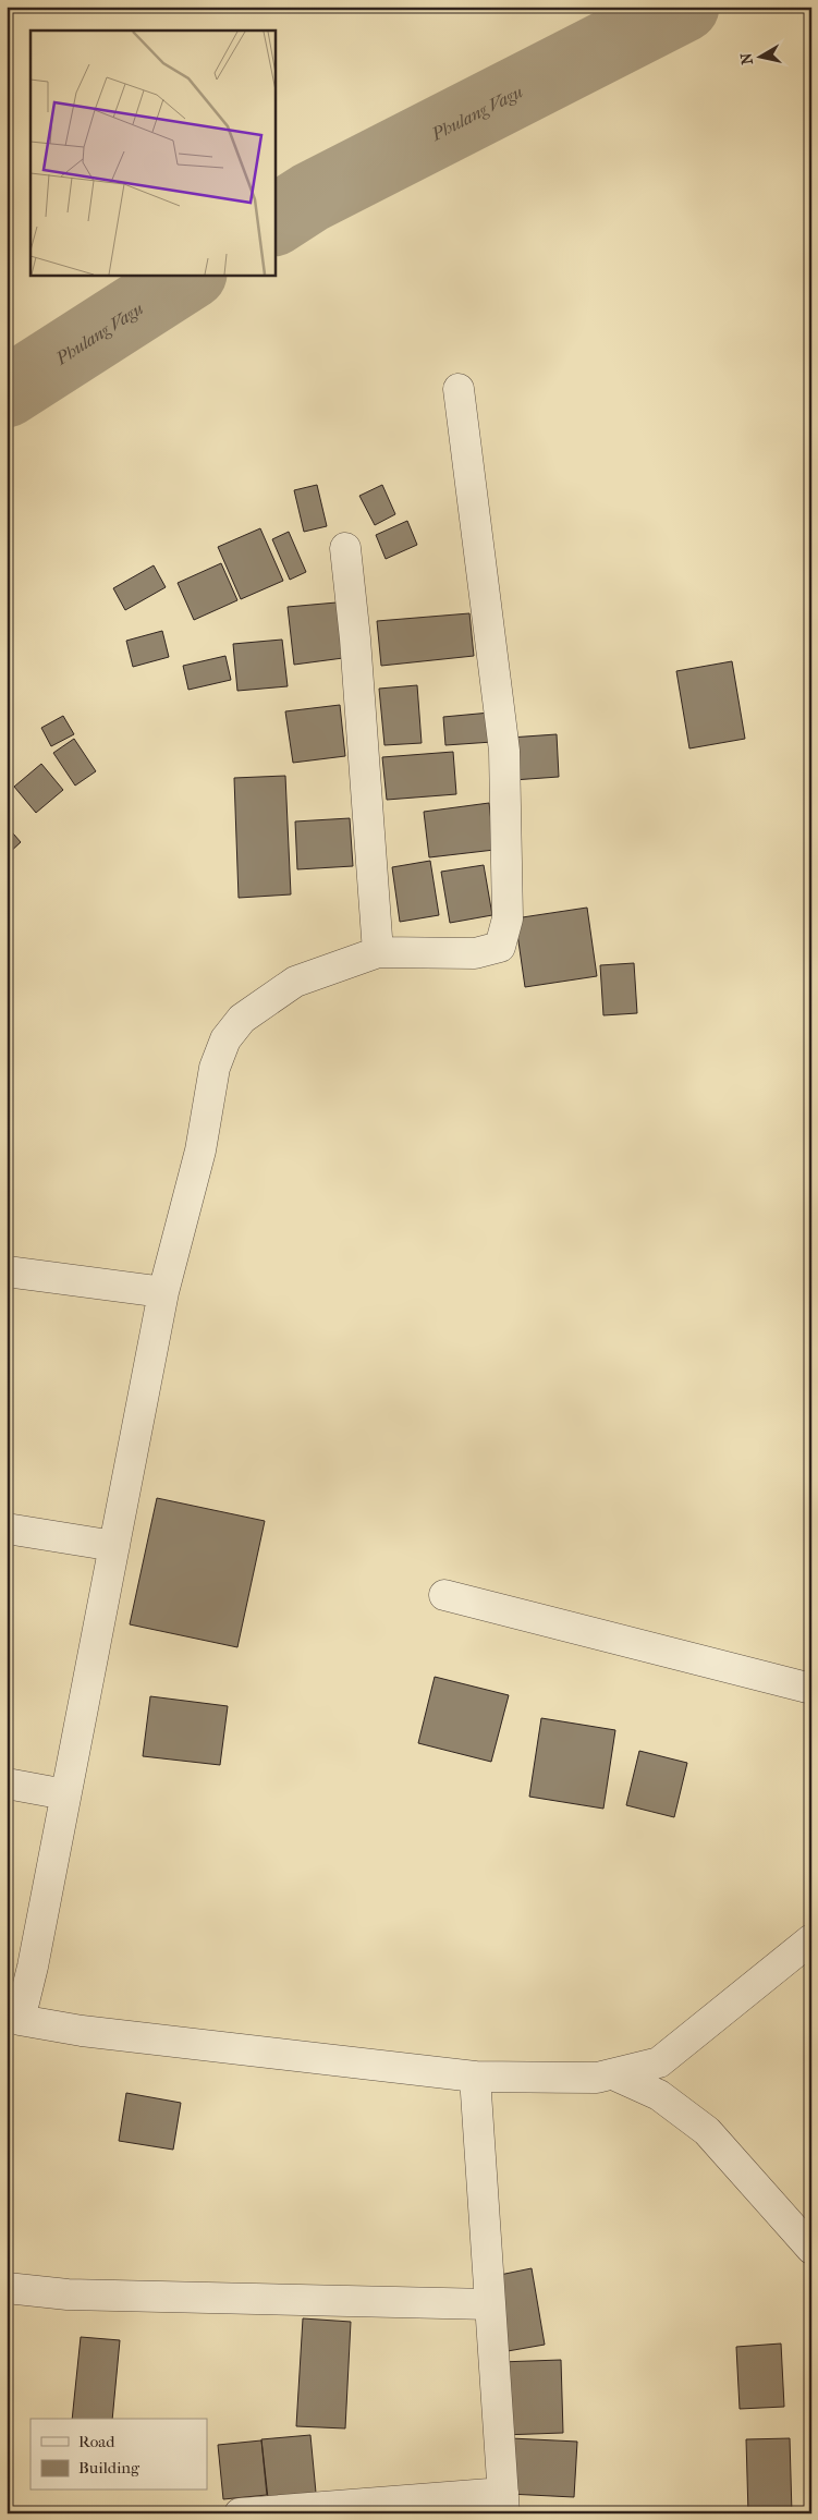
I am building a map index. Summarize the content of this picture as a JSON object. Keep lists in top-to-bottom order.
{
  "water": ["Phulang Vagu"],
  "legend": ["Road", "Building"],
  "north": "left"
}
